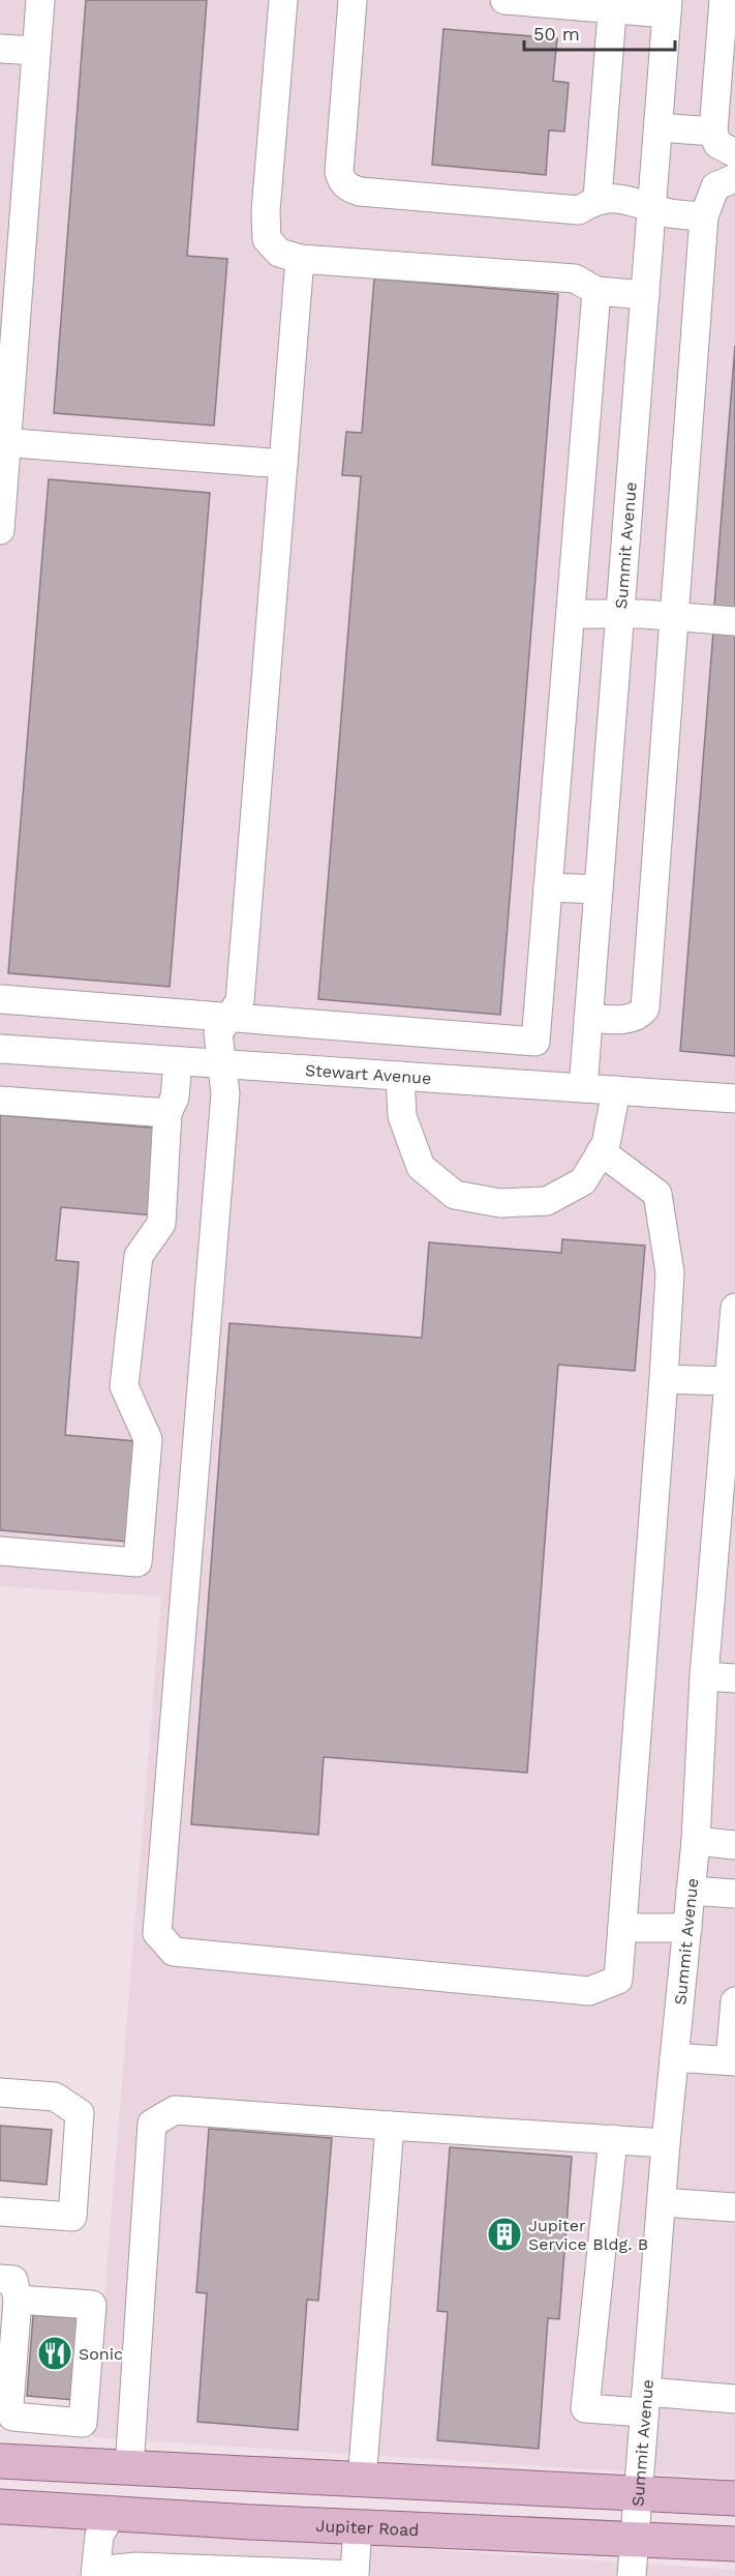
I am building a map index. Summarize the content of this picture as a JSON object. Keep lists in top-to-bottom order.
{
  "streets": {
    "main road": ["Jupiter Road"],
    "street": ["Summit Avenue", "Stewart Avenue"]
  },
  "crossings": [
    ["Summit Avenue", "Stewart Avenue"],
    ["Summit Avenue", "Jupiter Road"]
  ],
  "places": {
    "building": ["Jupiter Service Bldg. B"],
    "restaurant": ["Sonic"]
  },
  "scale_bar": "50 m"
}
